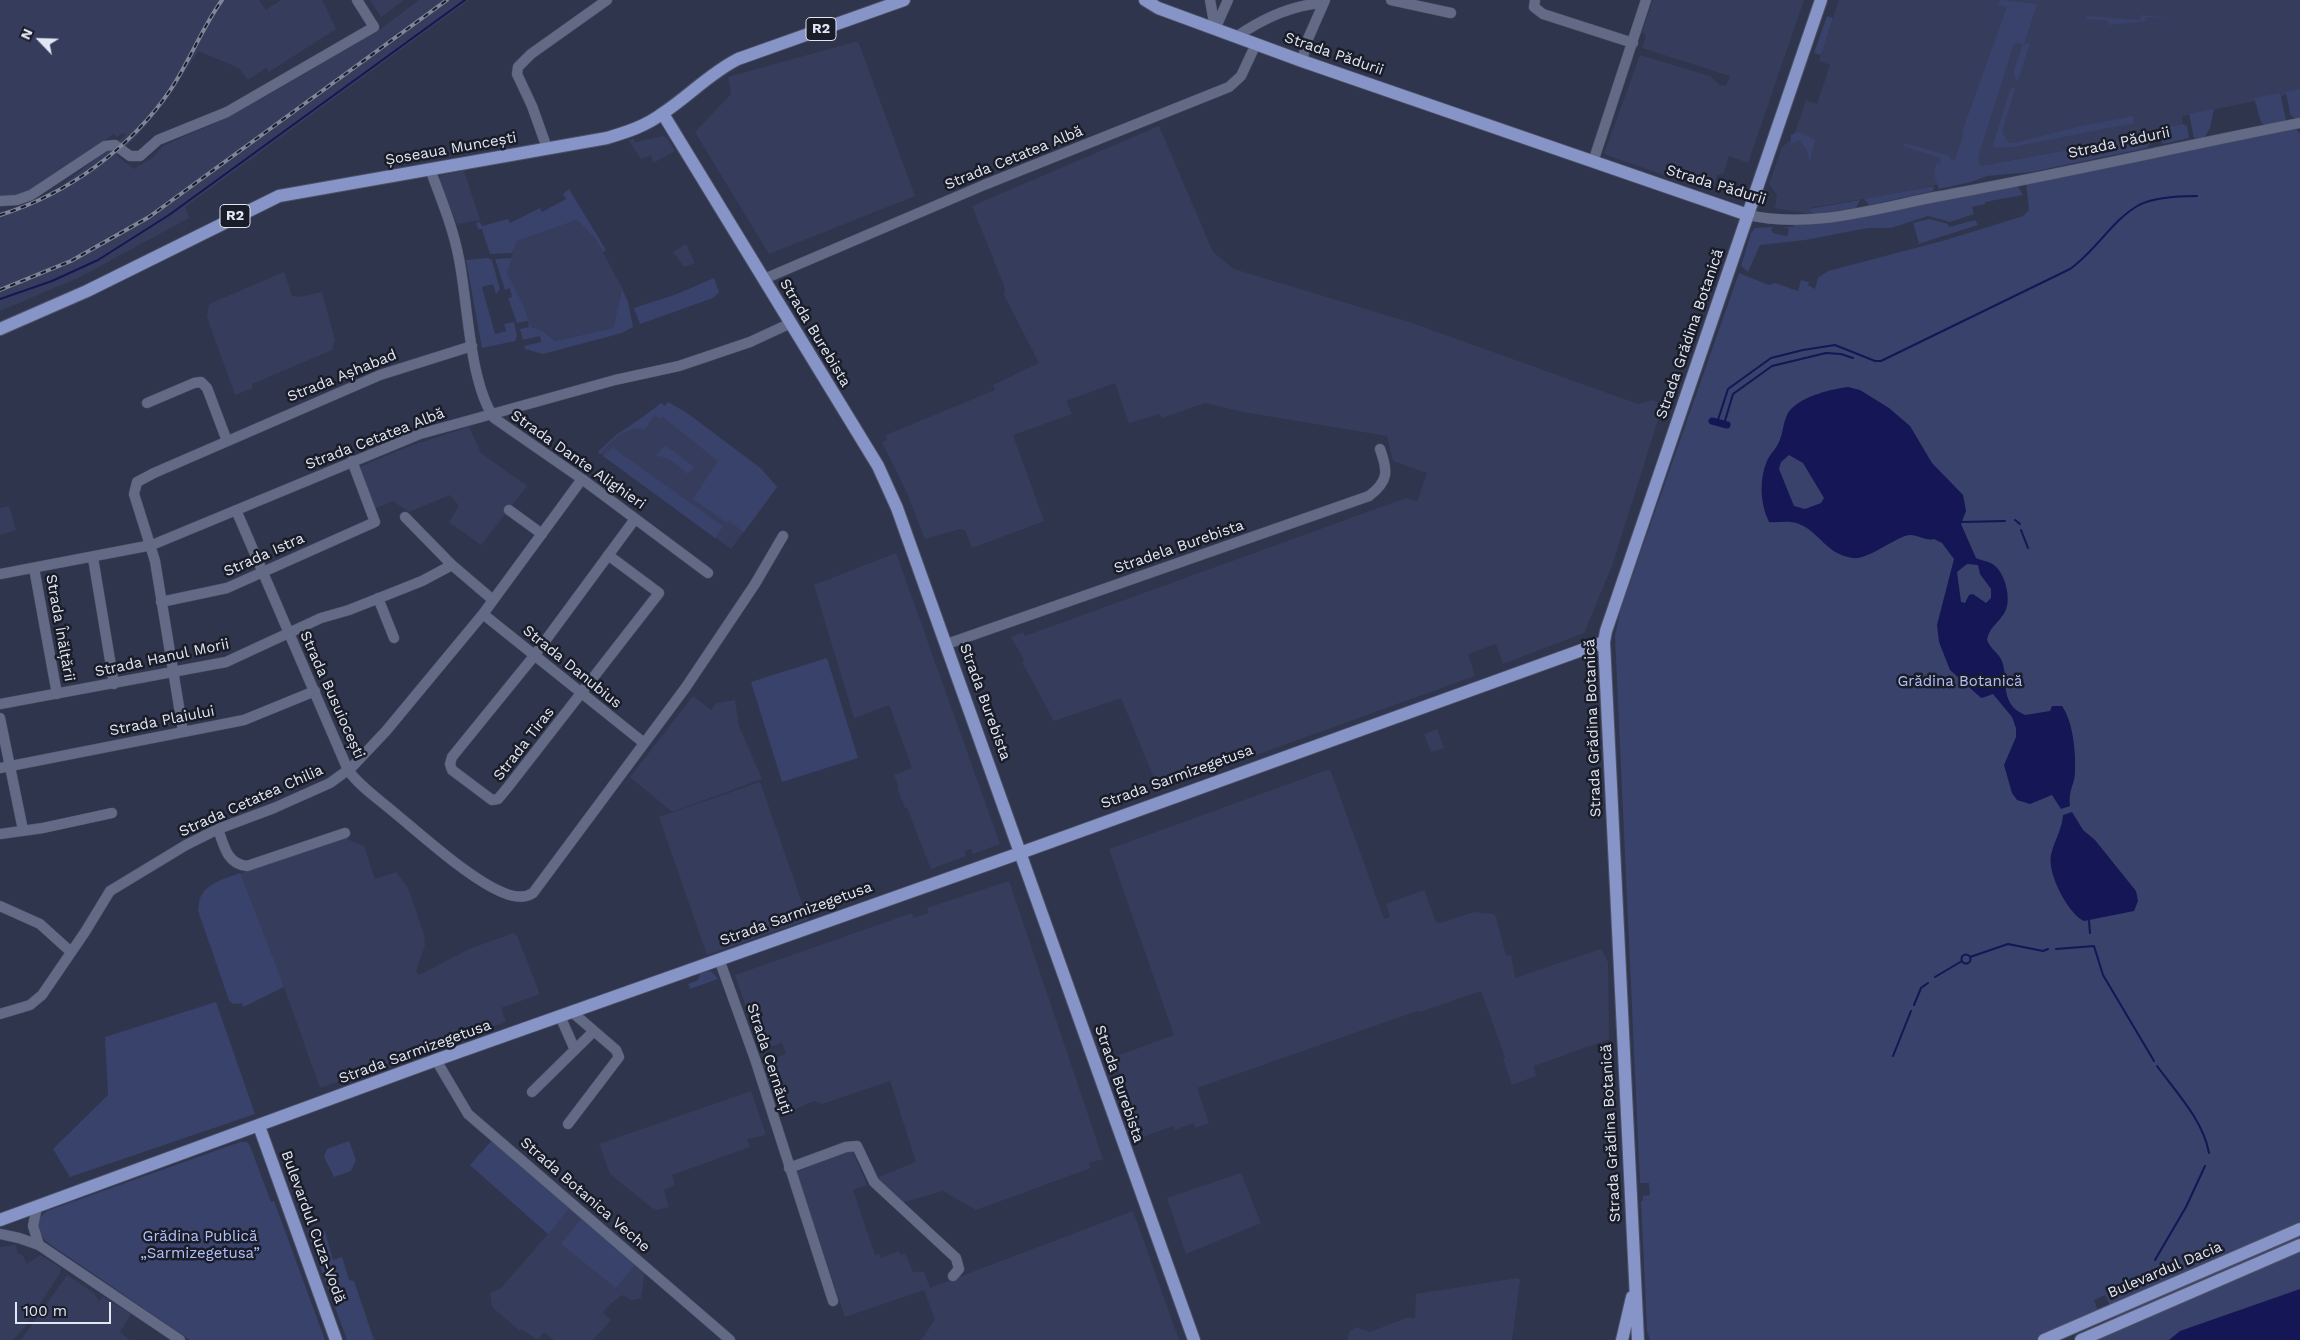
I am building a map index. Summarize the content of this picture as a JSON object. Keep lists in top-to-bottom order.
{
  "streets": {
    "main road": [
      "R2",
      "Strada Pădurii",
      "Șoseaua Muncești",
      "Strada Burebista",
      "Strada Grădina Botanică",
      "Strada Sarmizegetusa",
      "Bulevardul Cuza-Vodă",
      "Bulevardul Dacia"
    ],
    "street": [
      "Strada Cetatea Albă",
      "Strada Așhabad",
      "Strada Dante Alighieri",
      "Stradela Burebista",
      "Strada Istra",
      "Strada Înălțării",
      "Strada Hanul Morii",
      "Strada Danubius",
      "Strada Busuiocești",
      "Strada Plaiului",
      "Strada Tiras",
      "Strada Cetatea Chilia",
      "Strada Cernăuți",
      "Strada Botanica Veche"
    ]
  },
  "crossings": [
    ["Strada Pădurii", "Strada Cetatea Albă"],
    ["Strada Pădurii", "Strada Grădina Botanică"],
    ["Șoseaua Muncești", "Strada Burebista"],
    ["Șoseaua Muncești", "Strada Dante Alighieri"],
    ["Strada Cetatea Albă", "Strada Burebista"],
    ["Strada Cetatea Albă", "Strada Așhabad"],
    ["Strada Cetatea Albă", "Strada Dante Alighieri"],
    ["Strada Cetatea Albă", "Strada Istra"],
    ["Strada Cetatea Albă", "Strada Înălțării"],
    ["Strada Cetatea Albă", "Strada Busuiocești"],
    ["Strada Burebista", "Stradela Burebista"],
    ["Strada Burebista", "Strada Sarmizegetusa"],
    ["Strada Grădina Botanică", "Strada Sarmizegetusa"],
    ["Strada Așhabad", "Strada Dante Alighieri"],
    ["Strada Dante Alighieri", "Strada Tiras"],
    ["Strada Dante Alighieri", "Strada Cetatea Chilia"],
    ["Strada Istra", "Strada Busuiocești"],
    ["Strada Înălțării", "Strada Hanul Morii"],
    ["Strada Hanul Morii", "Strada Busuiocești"],
    ["Strada Danubius", "Strada Busuiocești"],
    ["Strada Danubius", "Strada Tiras"],
    ["Strada Danubius", "Strada Cetatea Chilia"],
    ["Strada Busuiocești", "Strada Plaiului"],
    ["Strada Busuiocești", "Strada Cetatea Chilia"],
    ["Strada Sarmizegetusa", "Strada Cernăuți"],
    ["Strada Sarmizegetusa", "Strada Botanica Veche"],
    ["Strada Sarmizegetusa", "Bulevardul Cuza-Vodă"]
  ],
  "parks": ["Grădina Botanică", "Grădina Publică „Sarmizegetusa”"],
  "scale_bar": "100 m",
  "north": "top left"
}
